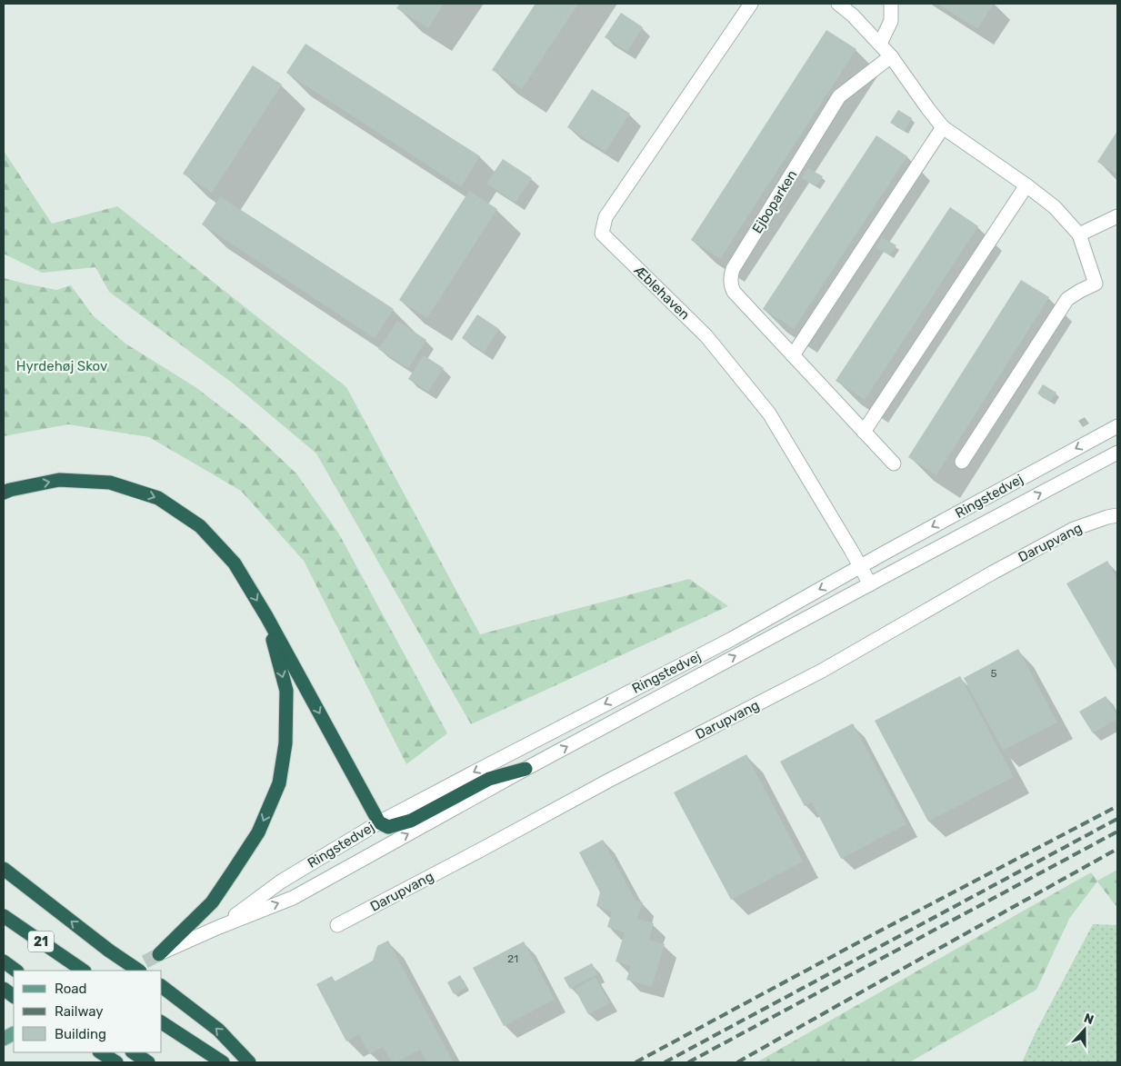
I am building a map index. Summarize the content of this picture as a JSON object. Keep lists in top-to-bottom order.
{
  "streets": {
    "highway": ["21"],
    "street": [
      "Ejboparken",
      "Æblehaven",
      "Ringstedvej",
      "Darupvang"
    ]
  },
  "crossings": [
    ["Æblehaven", "Ringstedvej"]
  ],
  "parks": ["Hyrdehøj Skov"],
  "house_numbers": ["5", "21"],
  "legend": ["Road", "Railway", "Building"],
  "north": "top"
}
